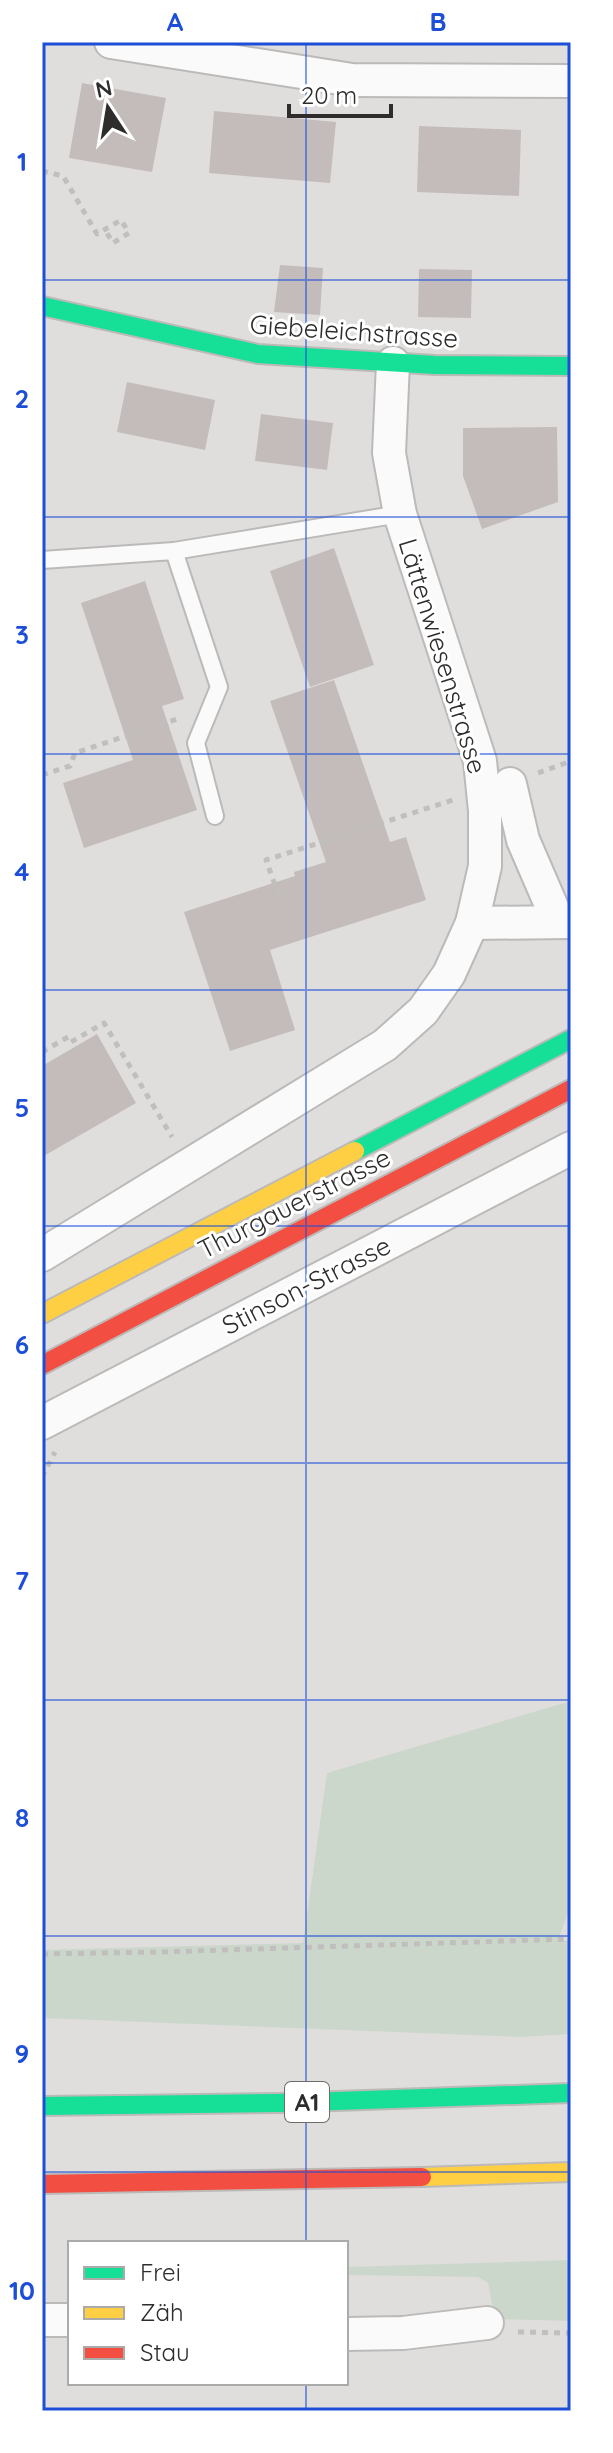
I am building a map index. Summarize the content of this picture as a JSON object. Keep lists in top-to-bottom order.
{
  "streets": {
    "main road": ["Giebeleichstrasse", "Thurgauerstrasse", "A1"],
    "street": ["Lättenwiesenstrasse", "Stinson-Strasse"]
  },
  "crossings": [
    ["Giebeleichstrasse", "Lättenwiesenstrasse"]
  ],
  "legend": ["Frei", "Zäh", "Stau"],
  "scale_bar": "20 m",
  "north": "top",
  "grid": {
    "columns": ["A", "B"],
    "rows": [
      "1",
      "2",
      "3",
      "4",
      "5",
      "6",
      "7",
      "8",
      "9",
      "10"
    ]
  }
}
